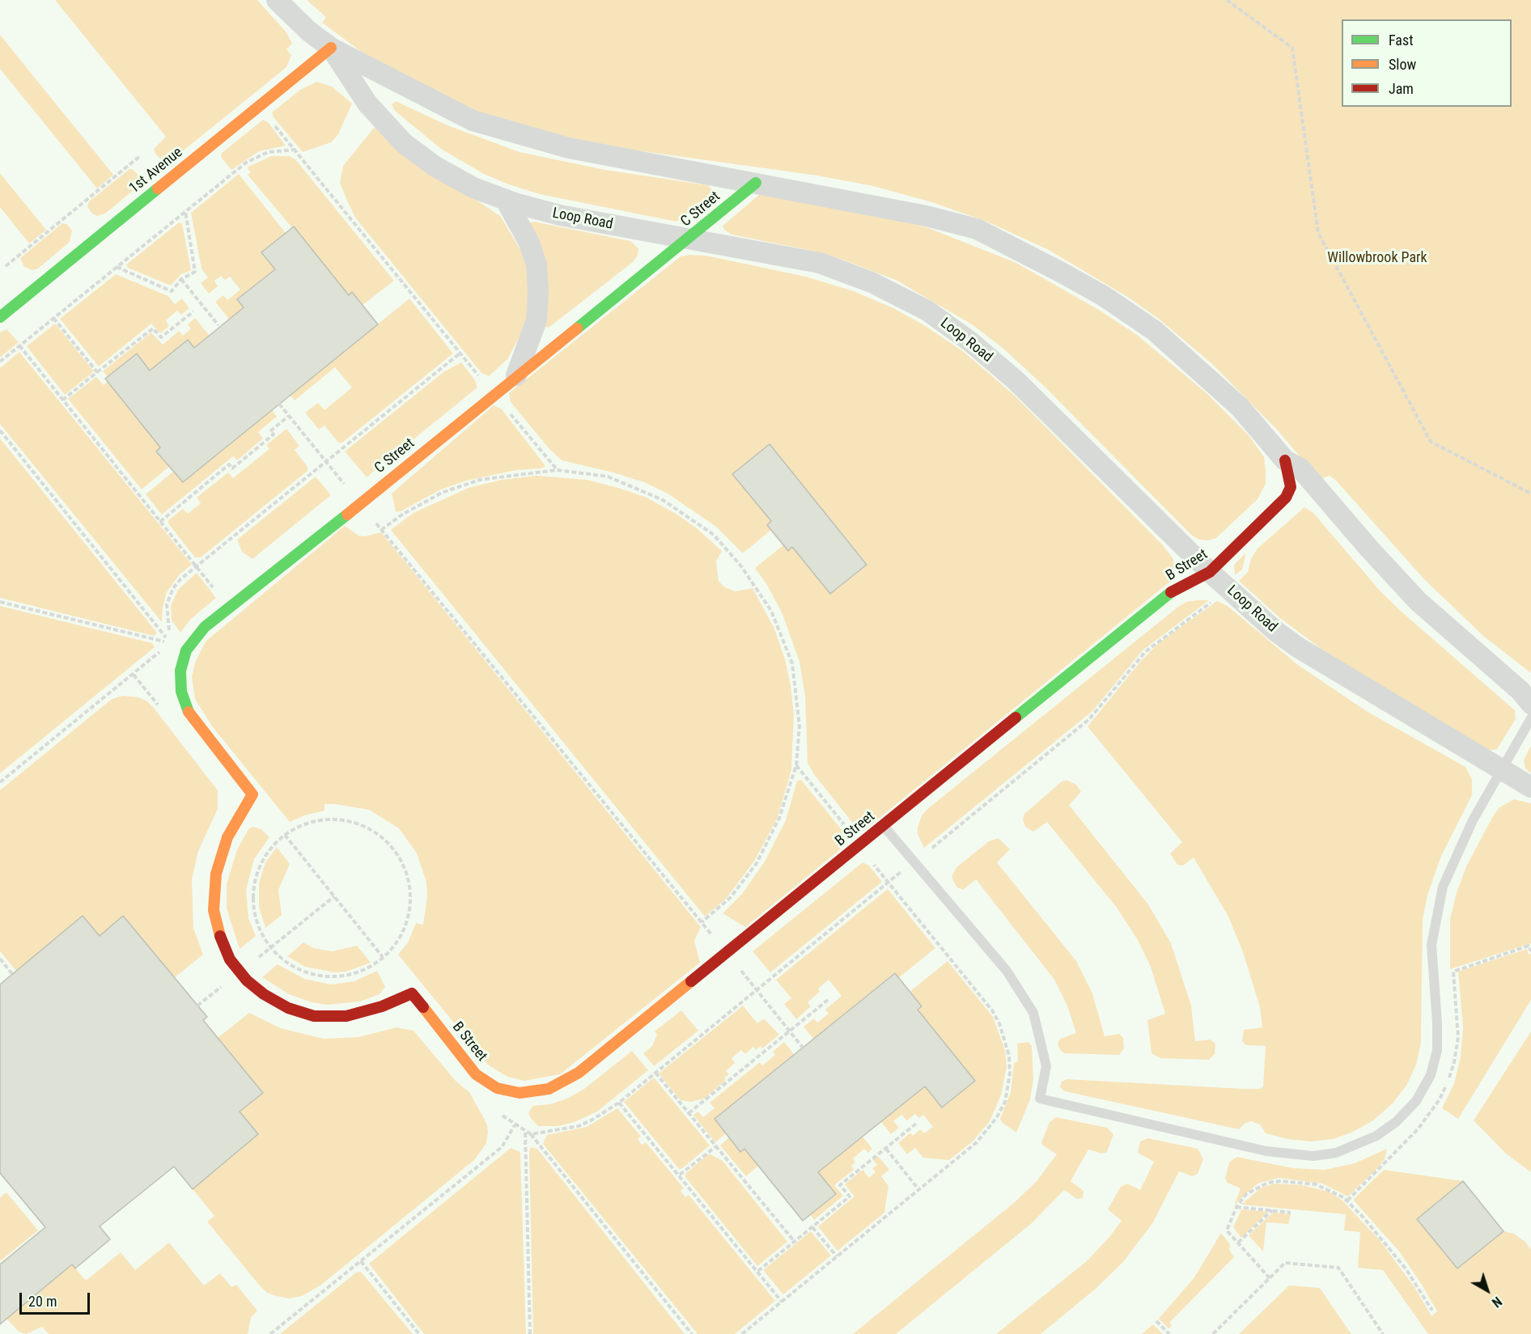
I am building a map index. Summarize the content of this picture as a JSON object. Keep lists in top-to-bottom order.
{
  "streets": {
    "street": [
      "1st Avenue",
      "C Street",
      "Loop Road",
      "B Street"
    ]
  },
  "crossings": [
    ["1st Avenue", "Loop Road"],
    ["C Street", "Loop Road"],
    ["C Street", "B Street"],
    ["Loop Road", "B Street"]
  ],
  "parks": ["Willowbrook Park"],
  "legend": ["Fast", "Slow", "Jam"],
  "scale_bar": "20 m",
  "north": "bottom right"
}
